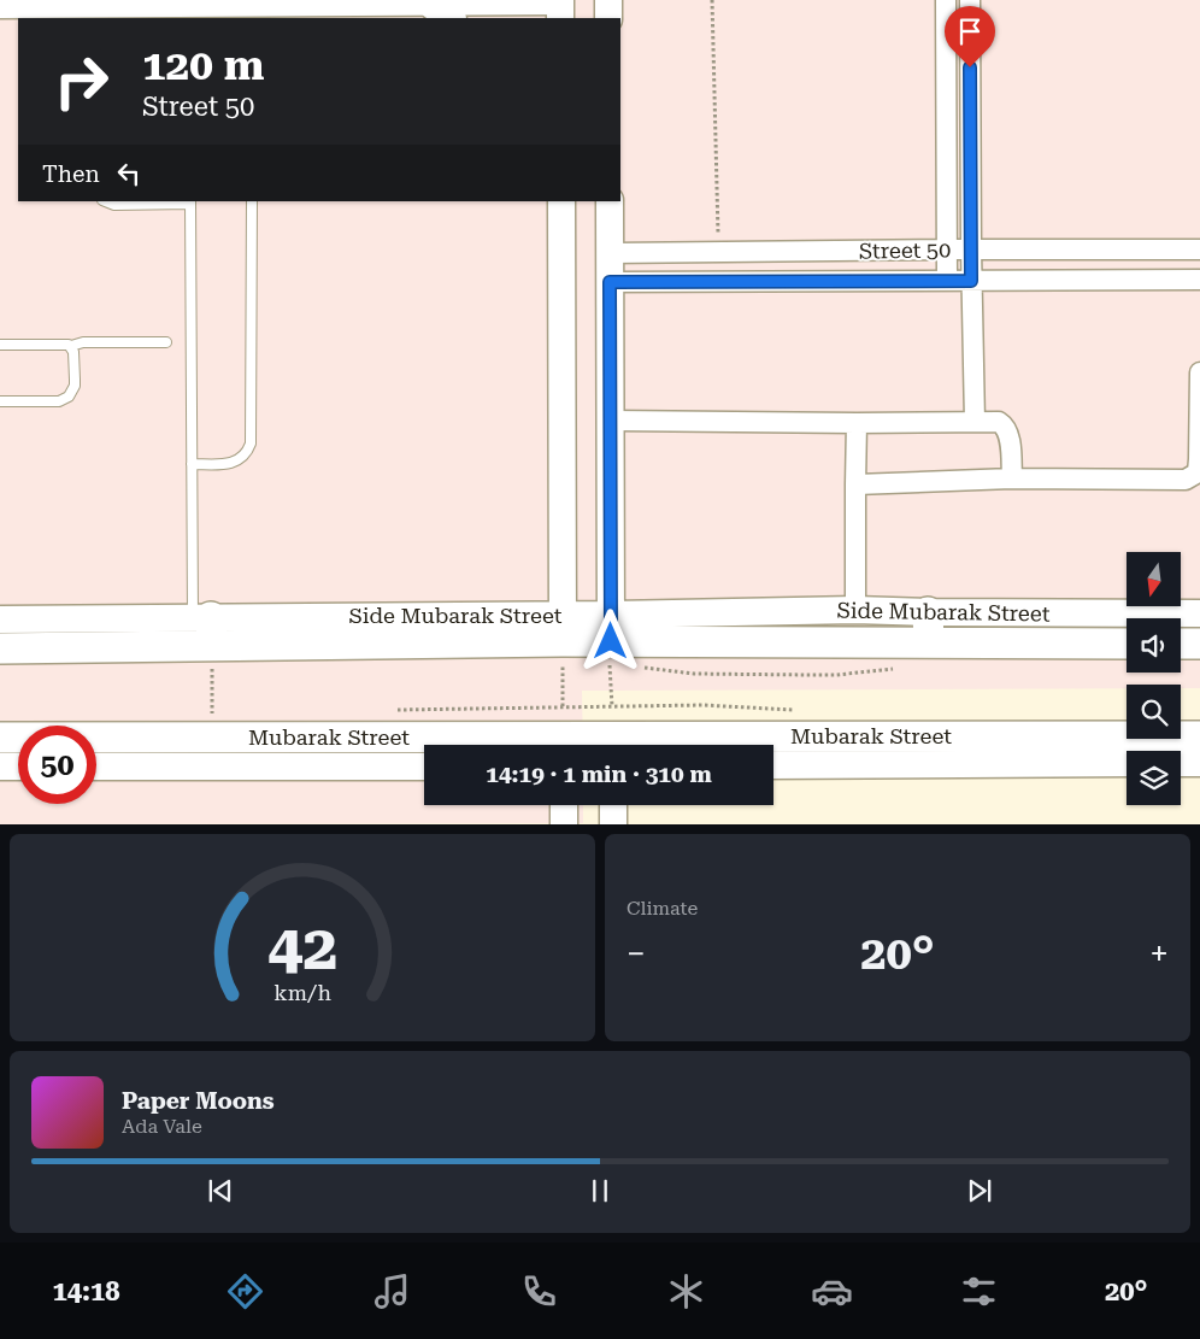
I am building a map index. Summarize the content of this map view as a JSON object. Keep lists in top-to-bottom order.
{
  "streets": {
    "main road": ["Side Mubarak Street", "Mubarak Street"],
    "street": ["Street 50"]
  },
  "north": "bottom",
  "page": {
    "turn": ["120 m", "Street 50"],
    "then": "Then",
    "limit": "50",
    "trip": "14:19 · 1 min · 310 m",
    "tile": "Climate",
    "heat": ["−", "20°", "+"],
    "song": ["Paper Moons", "Ada Vale"],
    "tabs": ["14:18", "20°"],
    "gauge": ["42", "km/h"]
  }
}
